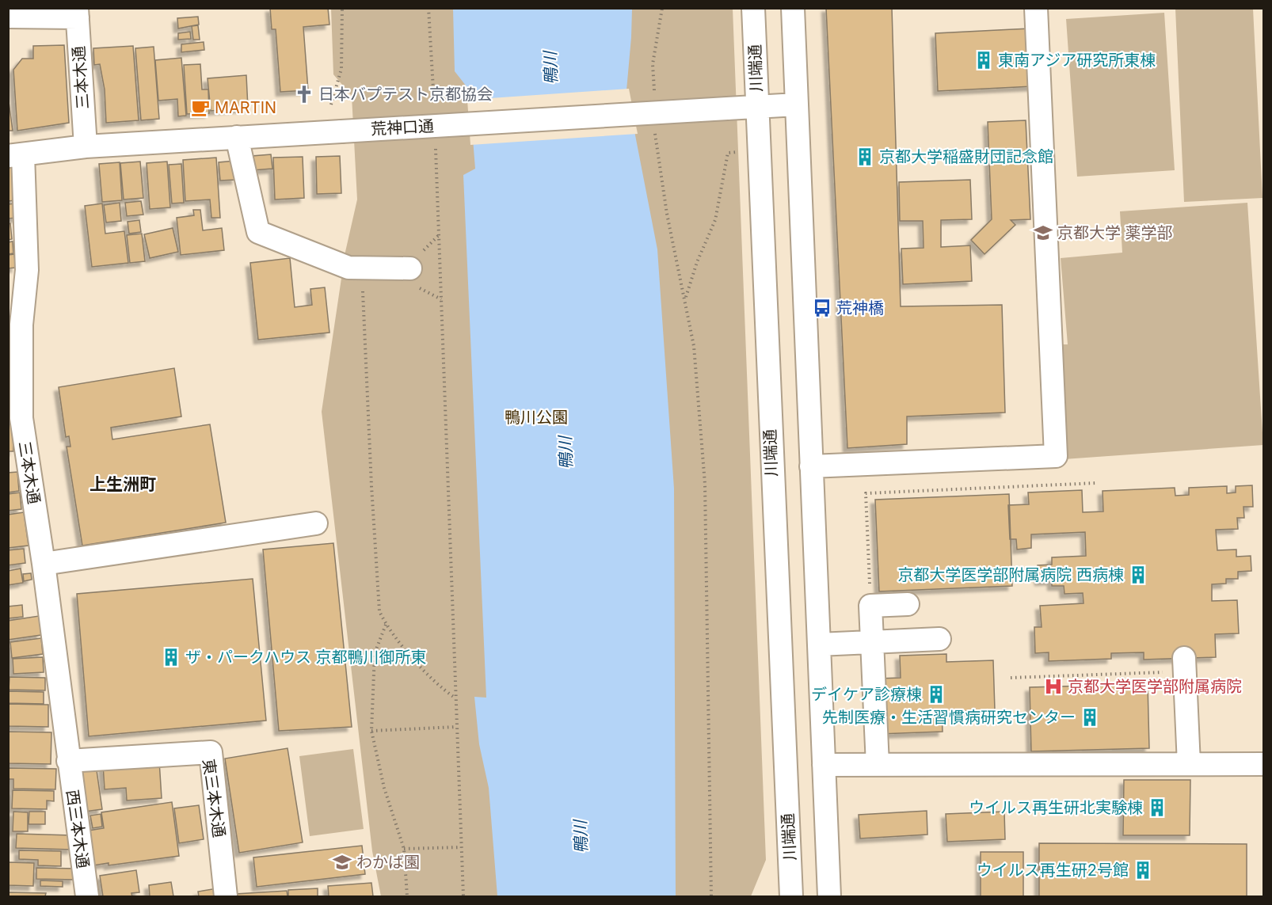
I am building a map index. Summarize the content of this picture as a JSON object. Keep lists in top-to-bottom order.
{
  "streets": {
    "street": [
      "川端通",
      "三本木通",
      "荒神口通",
      "東三本木通",
      "西三本木通"
    ]
  },
  "crossings": [
    ["川端通", "荒神口通"],
    ["三本木通", "荒神口通"],
    ["三本木通", "東三本木通"],
    ["三本木通", "西三本木通"],
    ["東三本木通", "西三本木通"]
  ],
  "districts": ["上生洲町"],
  "water": ["鴨川"],
  "parks": ["鴨川公園"],
  "places": {
    "building": [
      "東南アジア研究所東棟",
      "京都大学稲盛財団記念館",
      "京都大学医学部附属病院 西病棟",
      "ザ・パークハウス 京都鴨川御所東",
      "デイケア診療棟",
      "先制医療・生活習慣病研究センター",
      "ウイルス再生研北実験棟",
      "ウイルス再生研2号館"
    ],
    "church": ["日本バプテスト京都協会"],
    "cafe": ["MARTIN"],
    "school or university": ["京都大学 薬学部", "わかば園"],
    "bus stop": ["荒神橋"],
    "hospital": ["京都大学医学部附属病院"]
  }
}
